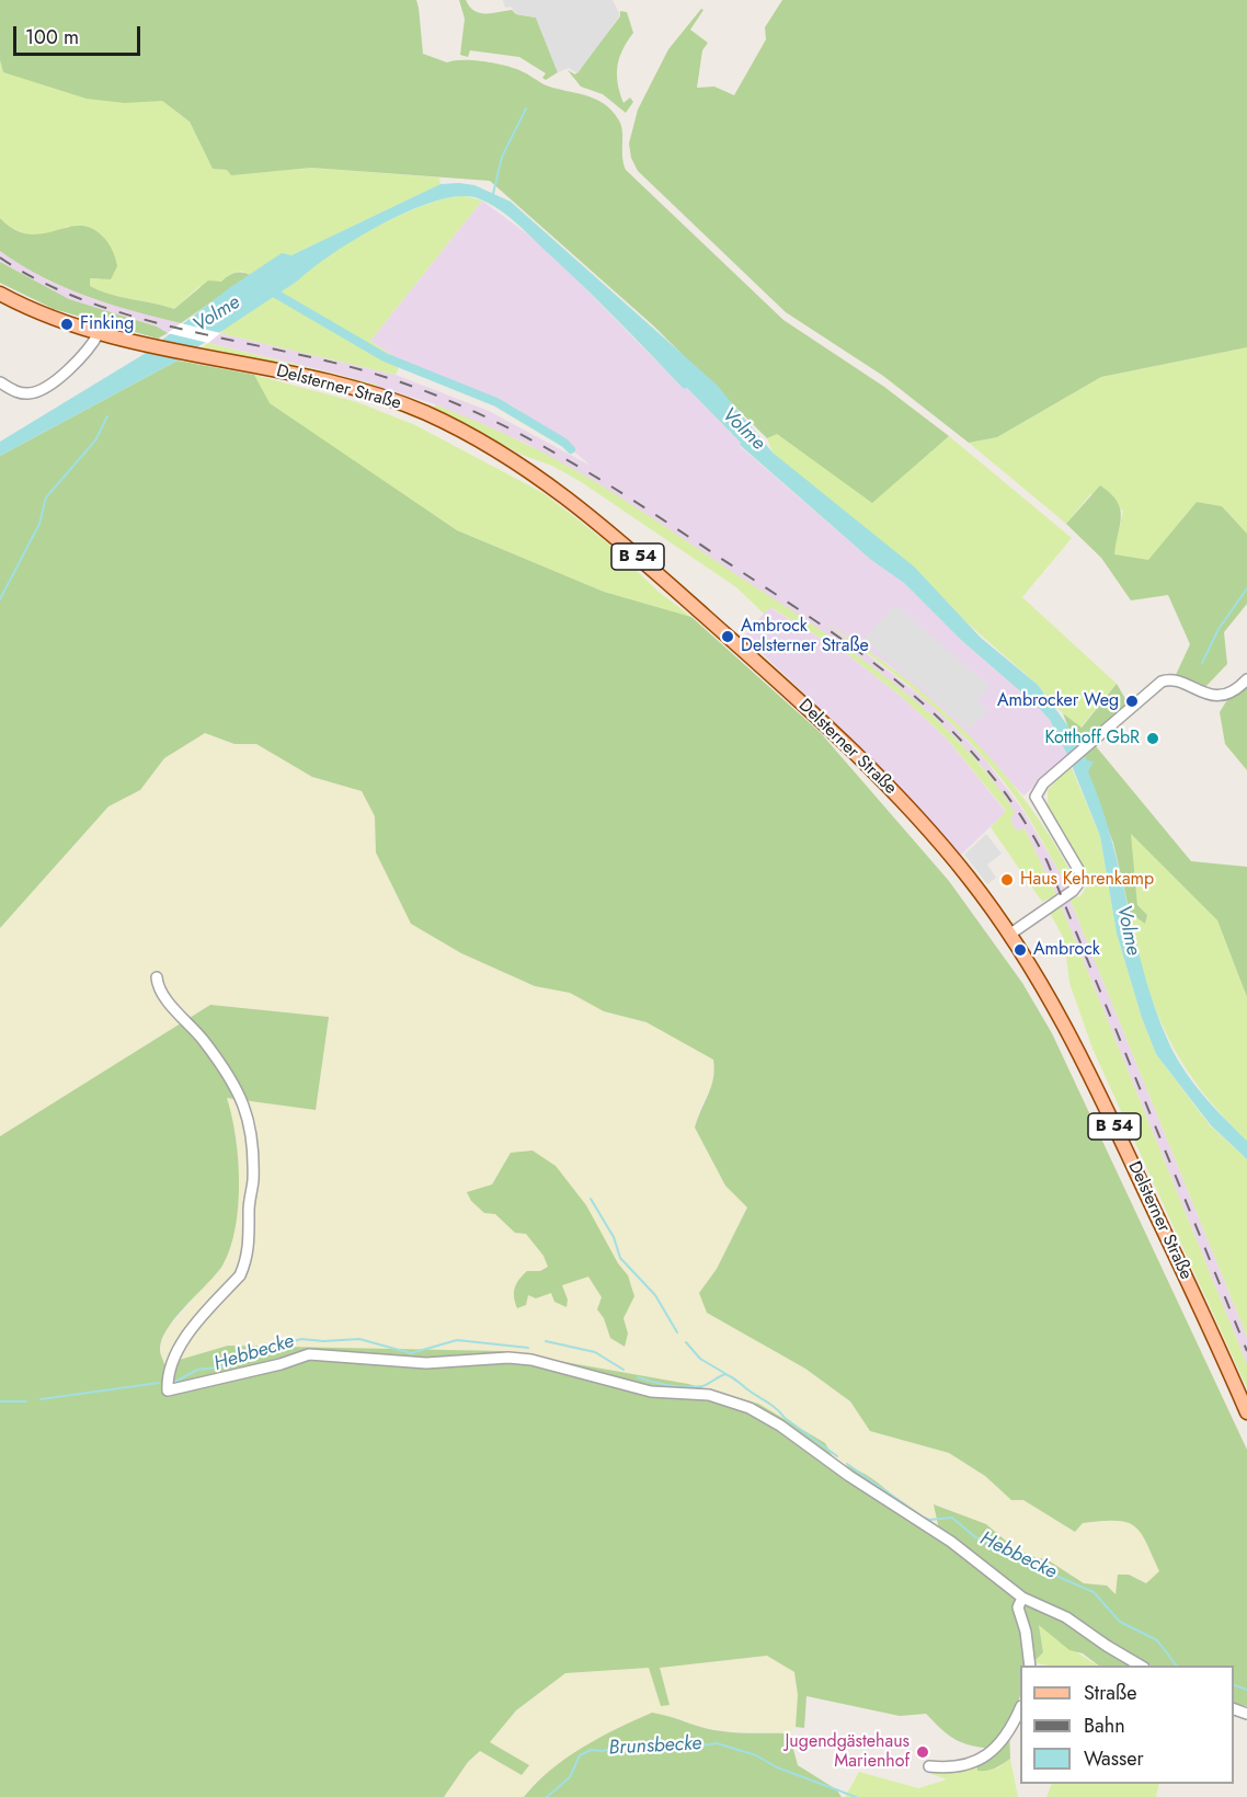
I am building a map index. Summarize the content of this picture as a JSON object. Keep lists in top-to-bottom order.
{
  "streets": {
    "main road": ["Delsterner Straße", "B 54"]
  },
  "crossings": [
    ["Delsterner Straße", "B 54"]
  ],
  "water": ["Volme", "Hebbecke", "Brunsbecke"],
  "places": [
    "Finking",
    "Ambrock Delsterner Straße",
    "Ambrocker Weg",
    "Kotthoff GbR",
    "Haus Kehrenkamp",
    "Ambrock",
    "Jugendgästehaus Marienhof"
  ],
  "legend": ["Straße", "Bahn", "Wasser"],
  "scale_bar": "100 m"
}
